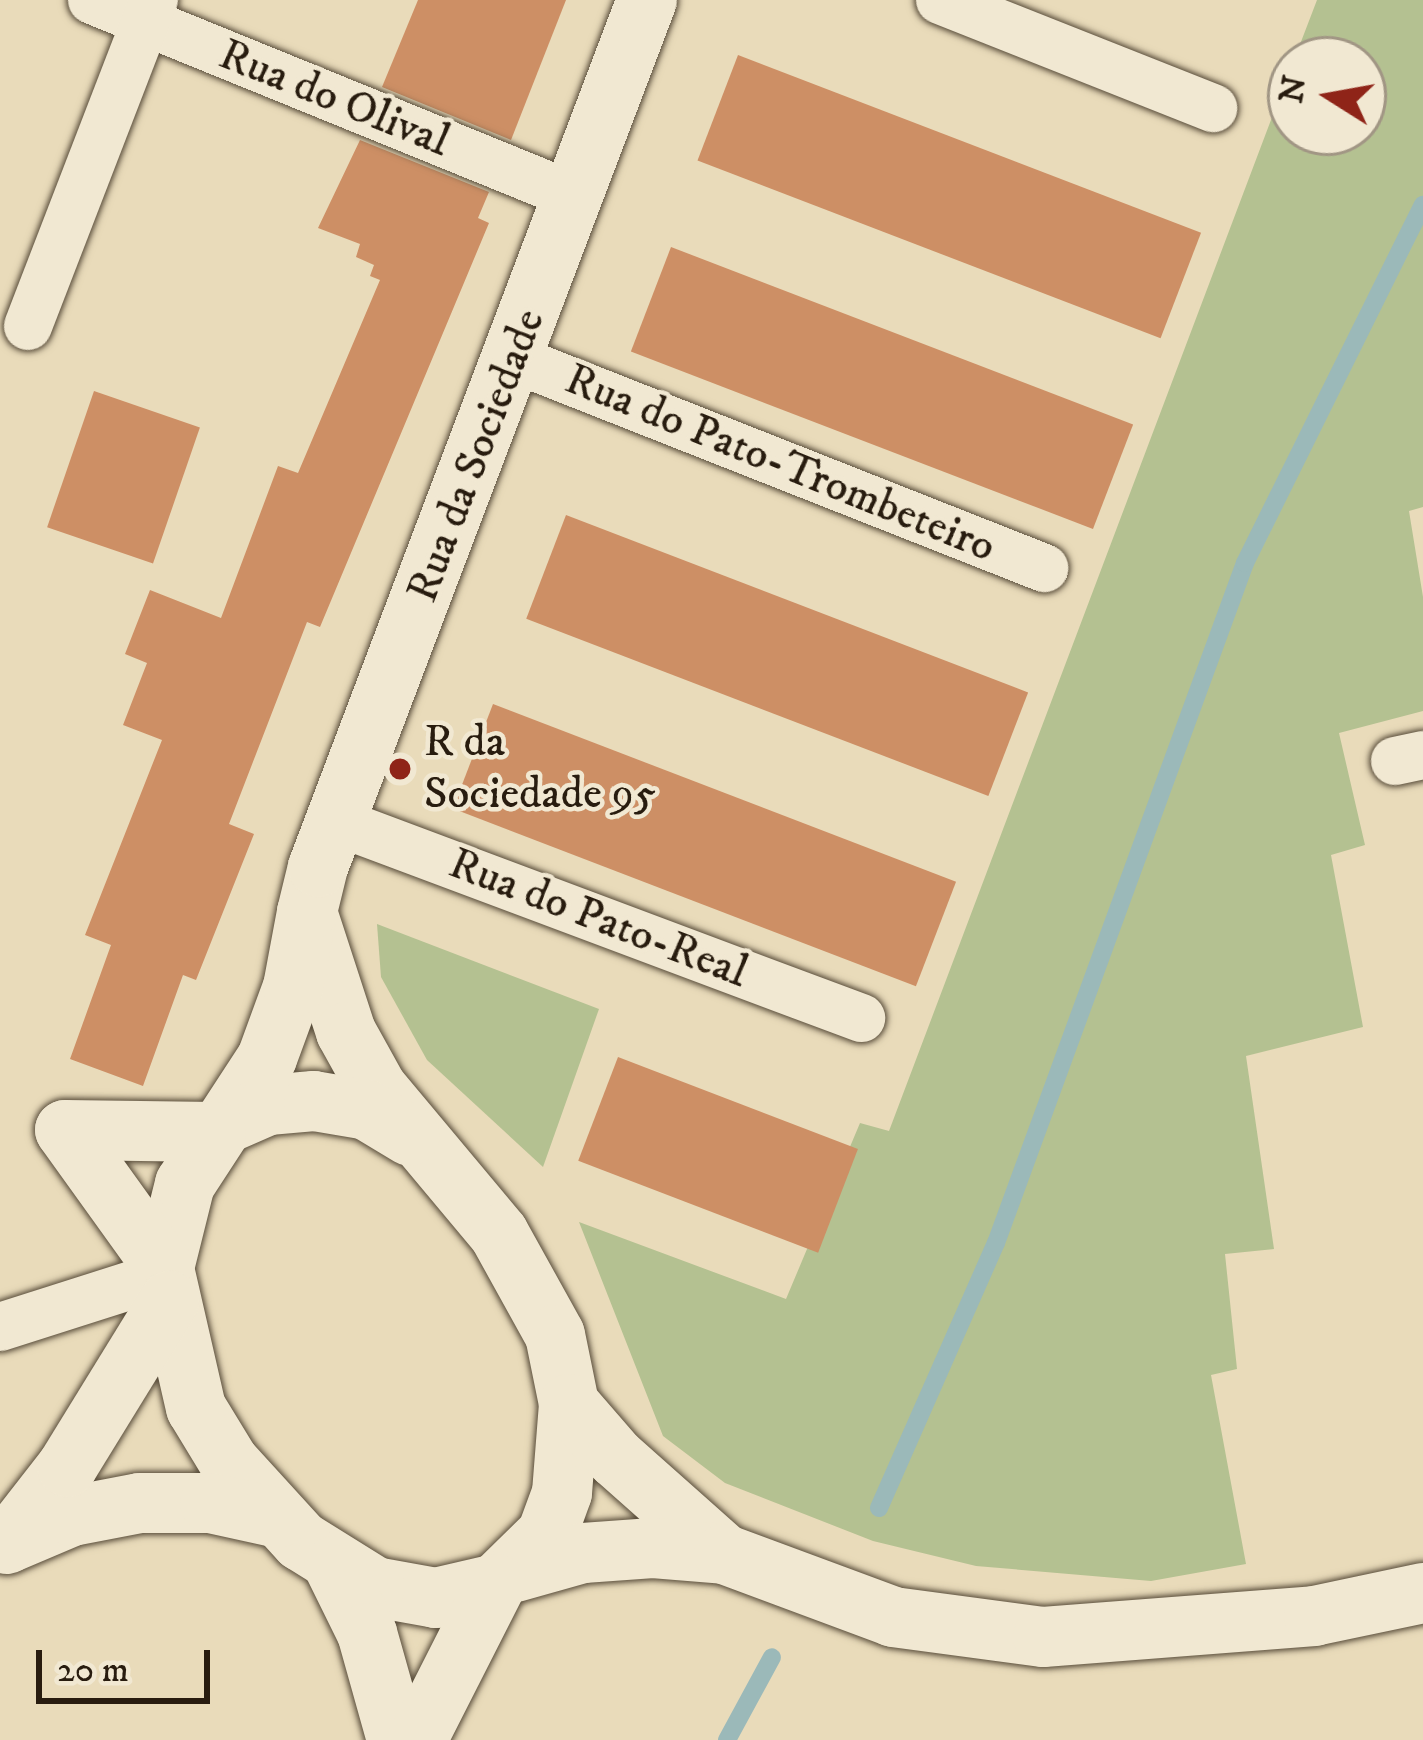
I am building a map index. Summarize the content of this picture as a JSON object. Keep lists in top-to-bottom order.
{
  "streets": {
    "street": [
      "Rua do Olival",
      "Rua da Sociedade",
      "Rua do Pato-Trombeteiro",
      "Rua do Pato-Real"
    ]
  },
  "crossings": [
    ["Rua do Olival", "Rua da Sociedade"],
    ["Rua da Sociedade", "Rua do Pato-Trombeteiro"],
    ["Rua da Sociedade", "Rua do Pato-Real"]
  ],
  "places": ["R da Sociedade 95"],
  "scale_bar": "20 m",
  "north": "left"
}
